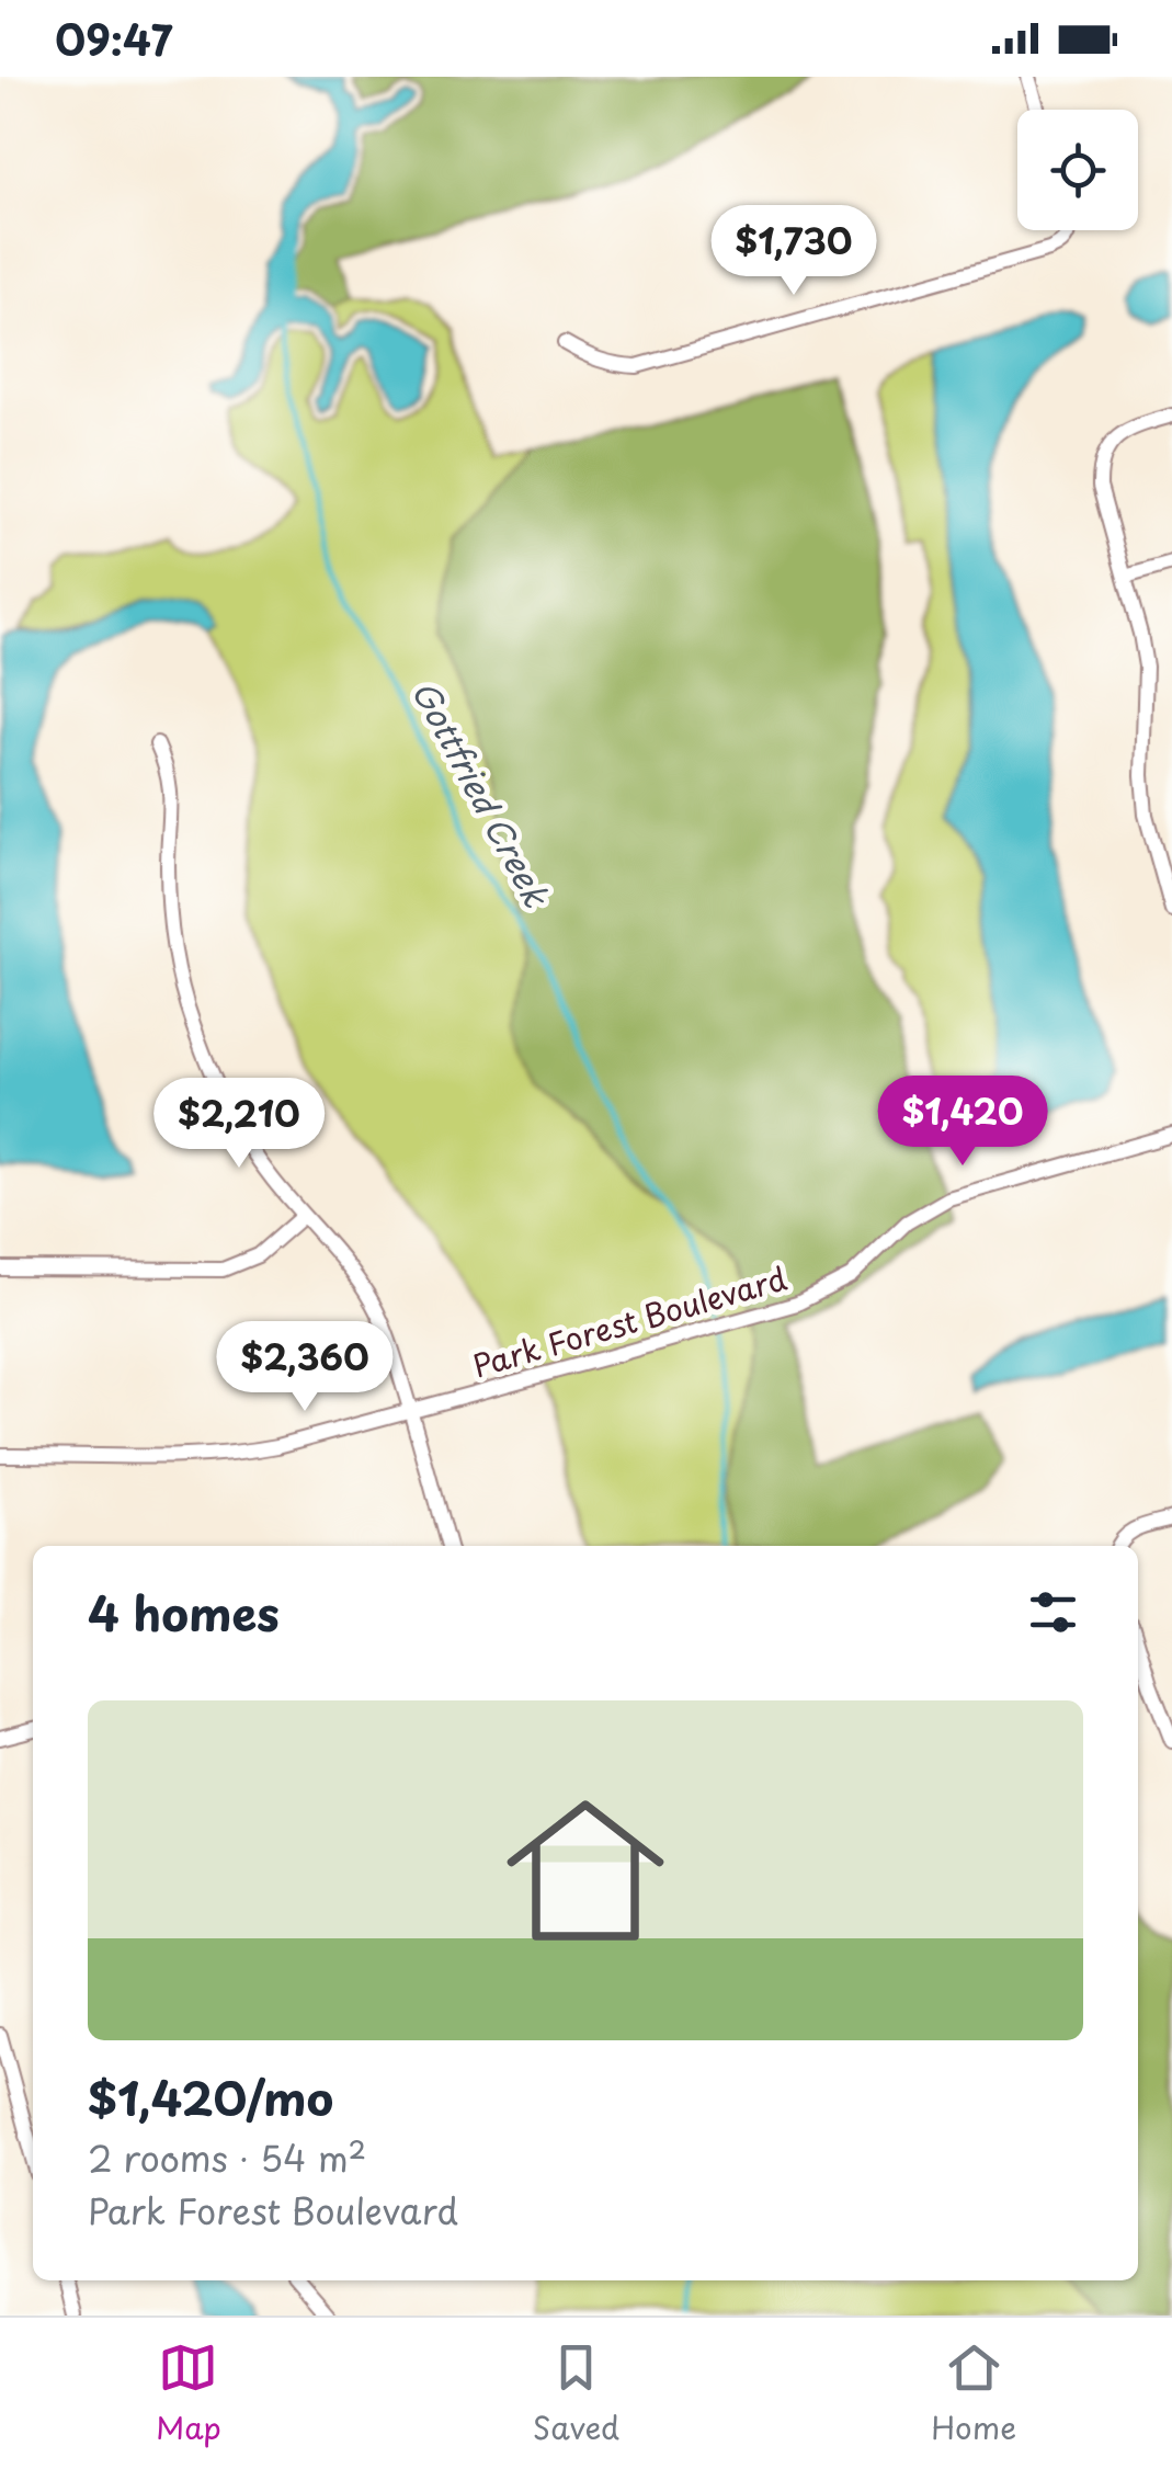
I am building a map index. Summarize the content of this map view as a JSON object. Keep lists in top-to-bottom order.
{
  "streets": {
    "street": ["Park Forest Boulevard"]
  },
  "water": ["Gottfried Creek"],
  "page": {
    "status": "09:47",
    "price": [
      "$1,730",
      "$1,420",
      "$2,210",
      "$2,360"
    ],
    "heading": "4 homes",
    "list": [
      {
        "name": "$1,420/mo",
        "note": "2 rooms · 54 m² · Park Forest Boulevard"
      }
    ],
    "tabs": ["Map", "Saved", "Home"]
  }
}
